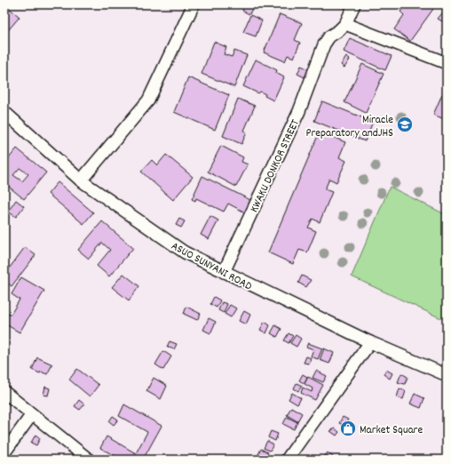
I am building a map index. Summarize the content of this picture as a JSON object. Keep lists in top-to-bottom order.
{
  "streets": {
    "street": ["KWAKU DONKOR STREET", "ASUO SUNYANI ROAD"]
  },
  "crossings": [
    ["KWAKU DONKOR STREET", "ASUO SUNYANI ROAD"]
  ],
  "places": {
    "school or university": ["Miracle Preparatory andJHS"],
    "shop": ["Market Square"]
  }
}
